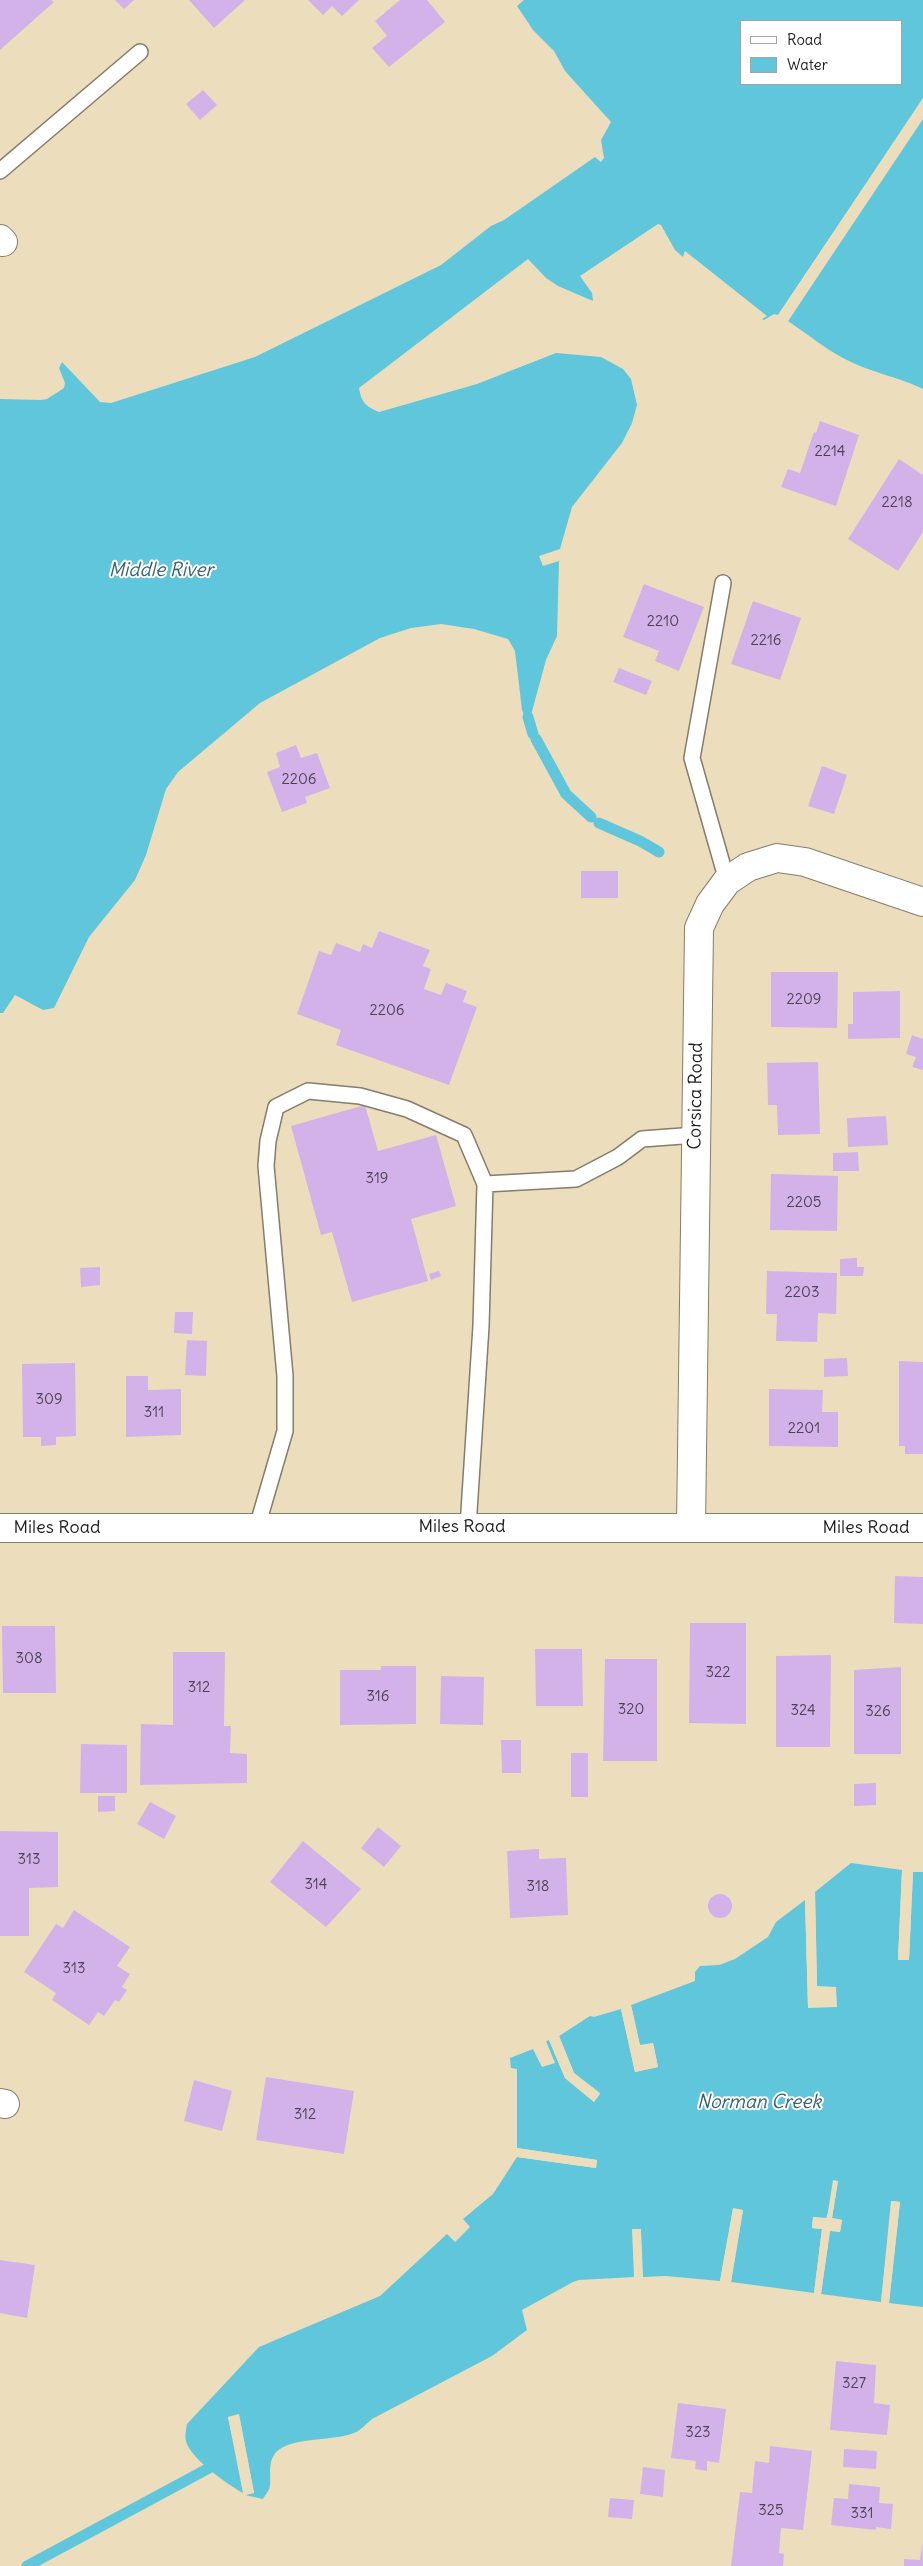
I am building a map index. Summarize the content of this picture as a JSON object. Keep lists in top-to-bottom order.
{
  "streets": {
    "street": ["Corsica Road", "Miles Road"]
  },
  "crossings": [
    ["Corsica Road", "Miles Road"]
  ],
  "water": ["Middle River", "Norman Creek"],
  "house_numbers": [
    "2214",
    "2218",
    "2210",
    "2216",
    "2206",
    "2209",
    "2206",
    "319",
    "2205",
    "2203",
    "309",
    "311",
    "2201",
    "308",
    "322",
    "312",
    "316",
    "320",
    "324",
    "326",
    "313",
    "314",
    "318",
    "313",
    "312",
    "327",
    "323",
    "325",
    "331"
  ],
  "legend": ["Road", "Water"]
}
